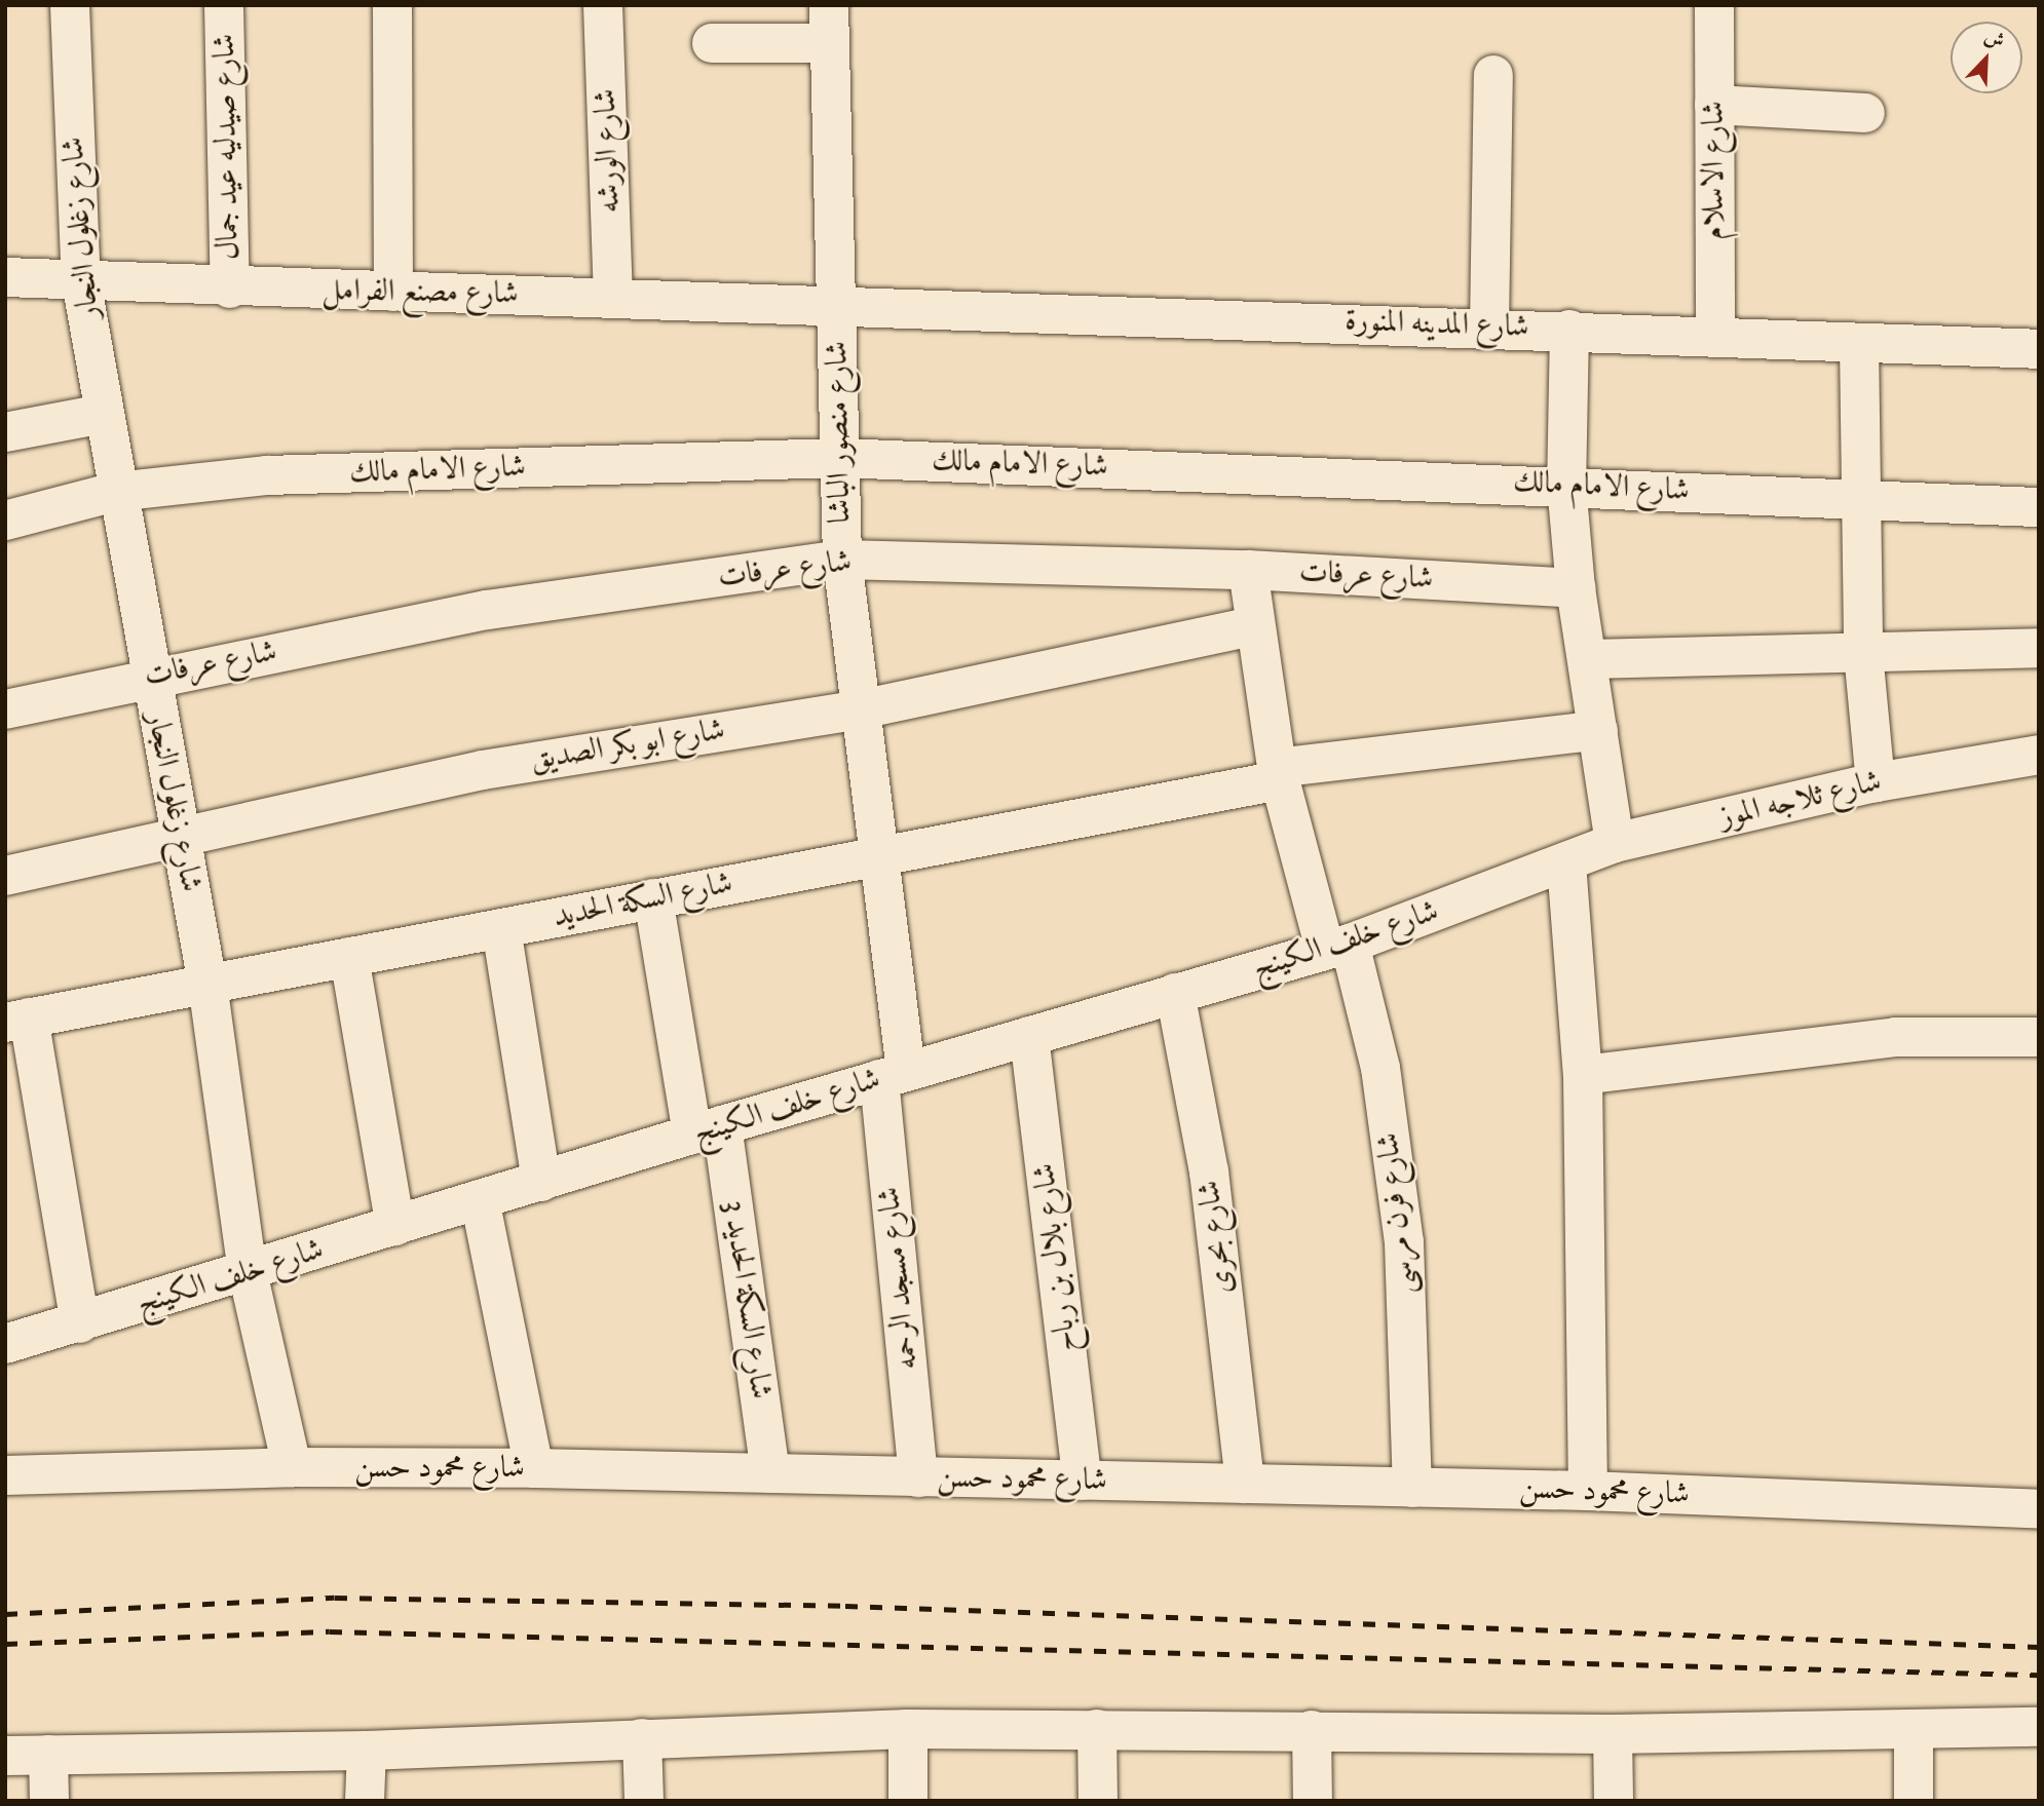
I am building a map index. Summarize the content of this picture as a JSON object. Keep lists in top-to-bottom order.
{
  "streets": {
    "street": [
      "شارع صيدليه عيد جمال",
      "شارع الورشه",
      "شارع الاسلام",
      "شارع زغلول النجار",
      "شارع مصنع الفرامل",
      "شارع المدينه المنورة",
      "شارع منصور الباشا",
      "شارع الامام مالك",
      "شارع عرفات",
      "شارع ابو بكر الصديق",
      "شارع ثلاجه الموز",
      "شارع السكة الحديد",
      "شارع خلف الكينج",
      "شارع فرن مرسى",
      "شارع بحرى",
      "شارع بلال بن رباح",
      "شارع مسجد الرحمه",
      "شارع السكة الحديد 3",
      "شارع محمود حسن"
    ]
  },
  "crossings": [
    ["شارع صيدليه عيد جمال", "شارع مصنع الفرامل"],
    ["شارع الورشه", "شارع مصنع الفرامل"],
    ["شارع الاسلام", "شارع المدينه المنورة"],
    ["شارع زغلول النجار", "شارع مصنع الفرامل"],
    ["شارع زغلول النجار", "شارع الامام مالك"],
    ["شارع زغلول النجار", "شارع عرفات"],
    ["شارع زغلول النجار", "شارع ابو بكر الصديق"],
    ["شارع زغلول النجار", "شارع السكة الحديد"],
    ["شارع زغلول النجار", "شارع خلف الكينج"],
    ["شارع زغلول النجار", "شارع محمود حسن"],
    ["شارع مصنع الفرامل", "شارع المدينه المنورة"],
    ["شارع مصنع الفرامل", "شارع منصور الباشا"],
    ["شارع المدينه المنورة", "شارع منصور الباشا"],
    ["شارع منصور الباشا", "شارع الامام مالك"],
    ["شارع منصور الباشا", "شارع عرفات"],
    ["شارع منصور الباشا", "شارع ابو بكر الصديق"],
    ["شارع منصور الباشا", "شارع السكة الحديد"],
    ["شارع منصور الباشا", "شارع خلف الكينج"],
    ["شارع منصور الباشا", "شارع مسجد الرحمه"],
    ["شارع عرفات", "شارع فرن مرسى"],
    ["شارع ابو بكر الصديق", "شارع فرن مرسى"],
    ["شارع ثلاجه الموز", "شارع خلف الكينج"],
    ["شارع السكة الحديد", "شارع فرن مرسى"],
    ["شارع السكة الحديد", "شارع السكة الحديد 3"],
    ["شارع خلف الكينج", "شارع فرن مرسى"],
    ["شارع خلف الكينج", "شارع بحرى"],
    ["شارع خلف الكينج", "شارع بلال بن رباح"],
    ["شارع خلف الكينج", "شارع مسجد الرحمه"],
    ["شارع خلف الكينج", "شارع السكة الحديد 3"],
    ["شارع فرن مرسى", "شارع محمود حسن"],
    ["شارع بحرى", "شارع محمود حسن"],
    ["شارع بلال بن رباح", "شارع محمود حسن"],
    ["شارع مسجد الرحمه", "شارع محمود حسن"],
    ["شارع السكة الحديد 3", "شارع محمود حسن"]
  ],
  "north": "top right"
}
